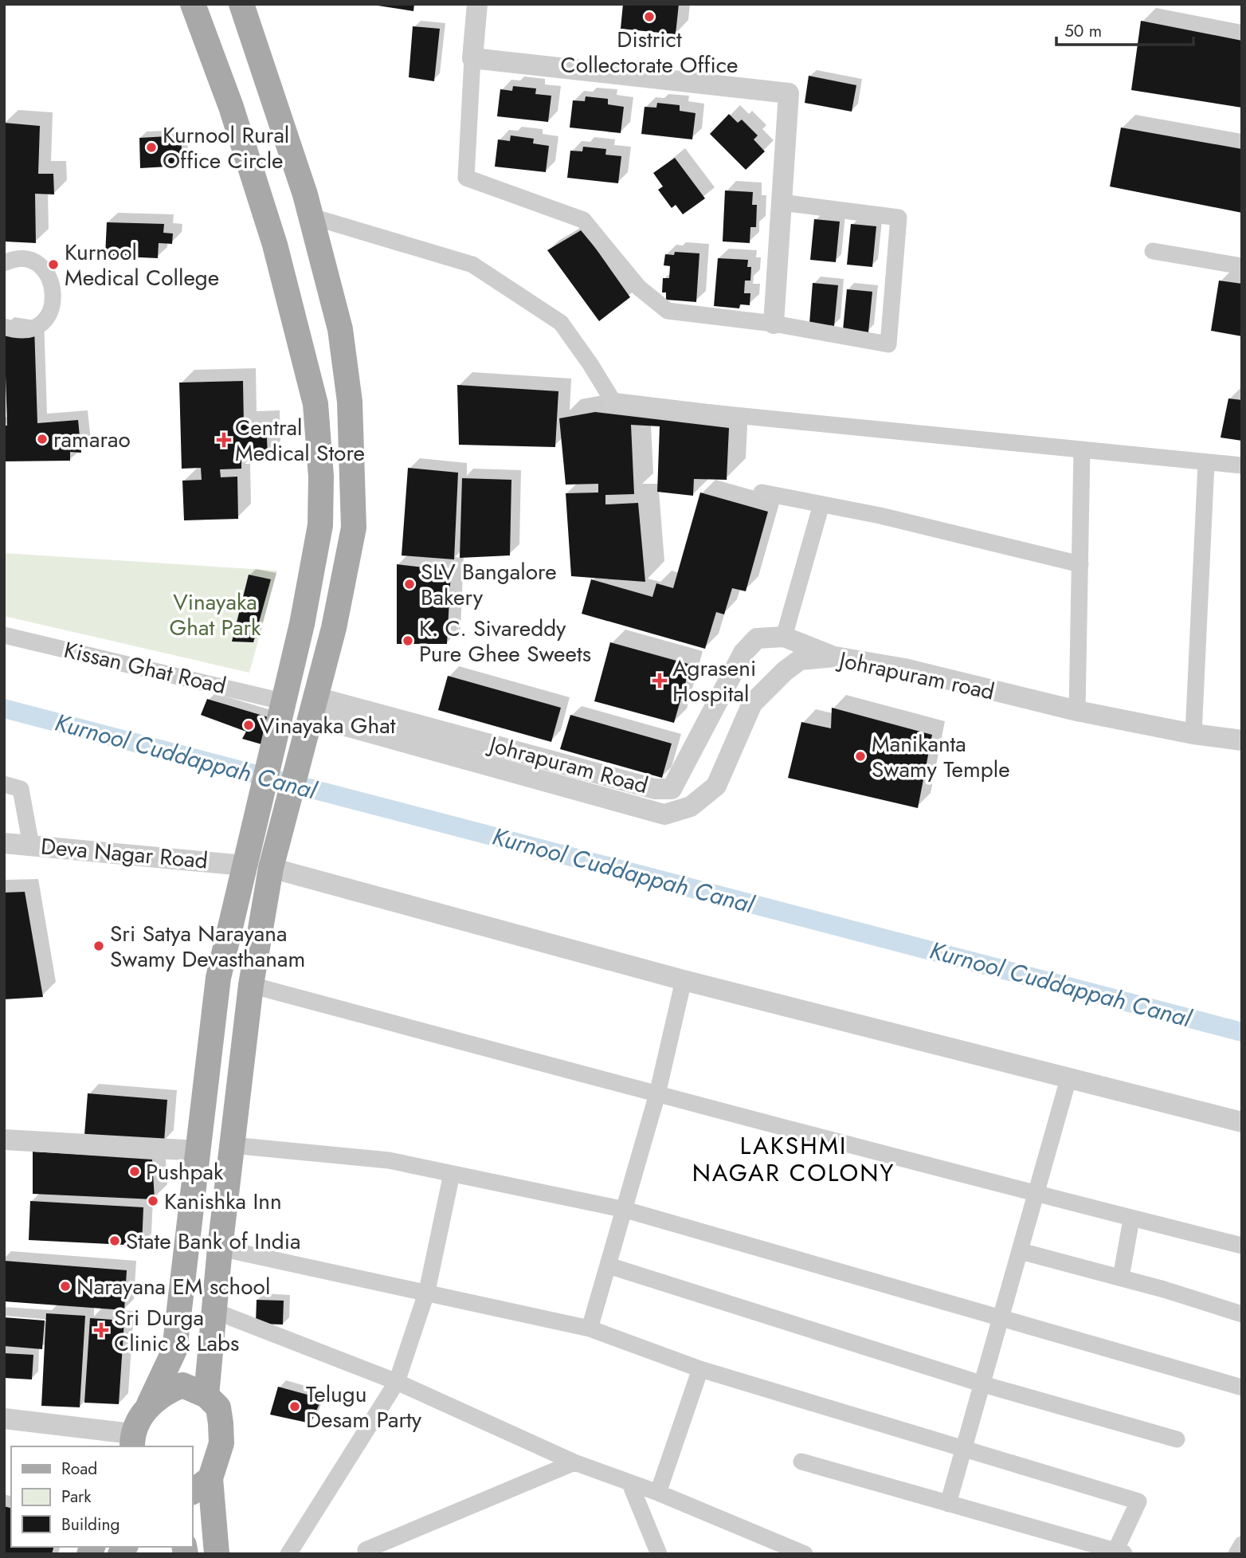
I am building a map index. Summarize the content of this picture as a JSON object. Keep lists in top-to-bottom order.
{
  "streets": {
    "street": [
      "Kissan Ghat Road",
      "Johrapuram road",
      "Johrapuram Road",
      "Deva Nagar Road"
    ]
  },
  "crossings": [
    ["Johrapuram road", "Johrapuram Road"]
  ],
  "districts": ["LAKSHMI NAGAR COLONY"],
  "water": ["Kurnool Cuddappah Canal"],
  "parks": ["Vinayaka Ghat Park"],
  "places": {
    "other": [
      "District Collectorate Office",
      "Kurnool Rural Office Circle",
      "Kurnool Medical College",
      "ramarao",
      "SLV Bangalore Bakery",
      "K. C. Sivareddy Pure Ghee Sweets",
      "Vinayaka Ghat",
      "Manikanta Swamy Temple",
      "Sri Satya Narayana Swamy Devasthanam",
      "Pushpak",
      "Kanishka Inn",
      "State Bank of India",
      "Narayana EM school",
      "Telugu Desam Party"
    ],
    "health": ["Central Medical Store", "Agraseni Hospital", "Sri Durga Clinic & Labs"]
  },
  "legend": ["Road", "Park", "Building"],
  "scale_bar": "50 m"
}
